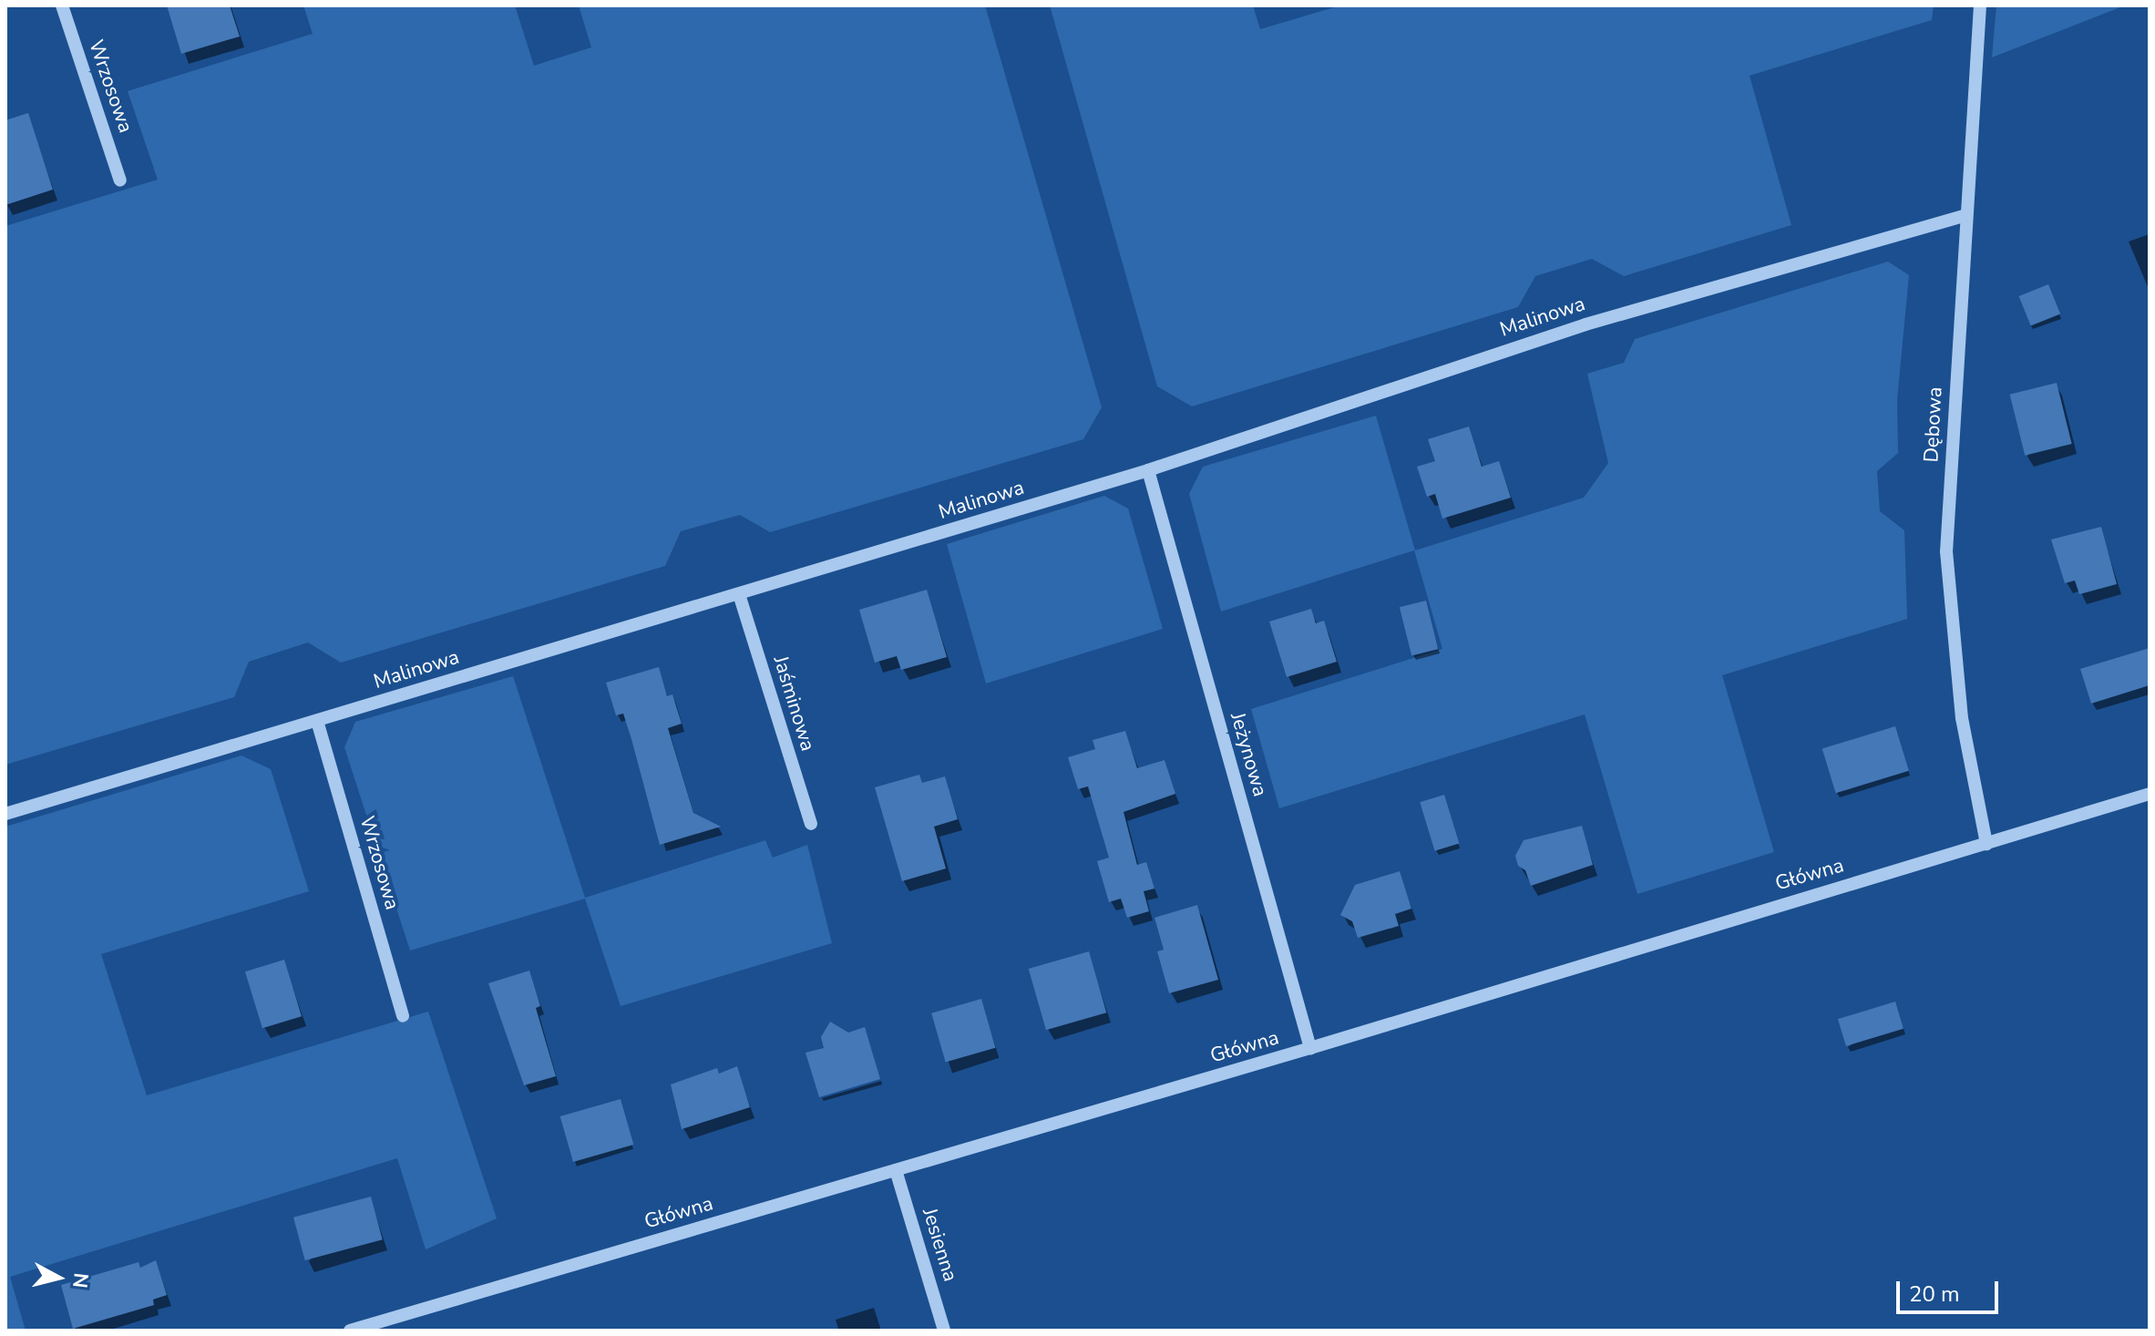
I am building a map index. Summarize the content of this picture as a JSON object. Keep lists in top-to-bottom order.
{
  "streets": {
    "street": [
      "Wrzosowa",
      "Malinowa",
      "Dębowa",
      "Jaśminowa",
      "Jeżynowa",
      "Główna",
      "Jesienna"
    ]
  },
  "crossings": [
    ["Wrzosowa", "Malinowa"],
    ["Malinowa", "Dębowa"],
    ["Malinowa", "Jaśminowa"],
    ["Malinowa", "Jeżynowa"],
    ["Dębowa", "Główna"],
    ["Jeżynowa", "Główna"],
    ["Główna", "Jesienna"]
  ],
  "scale_bar": "20 m",
  "north": "right"
}
